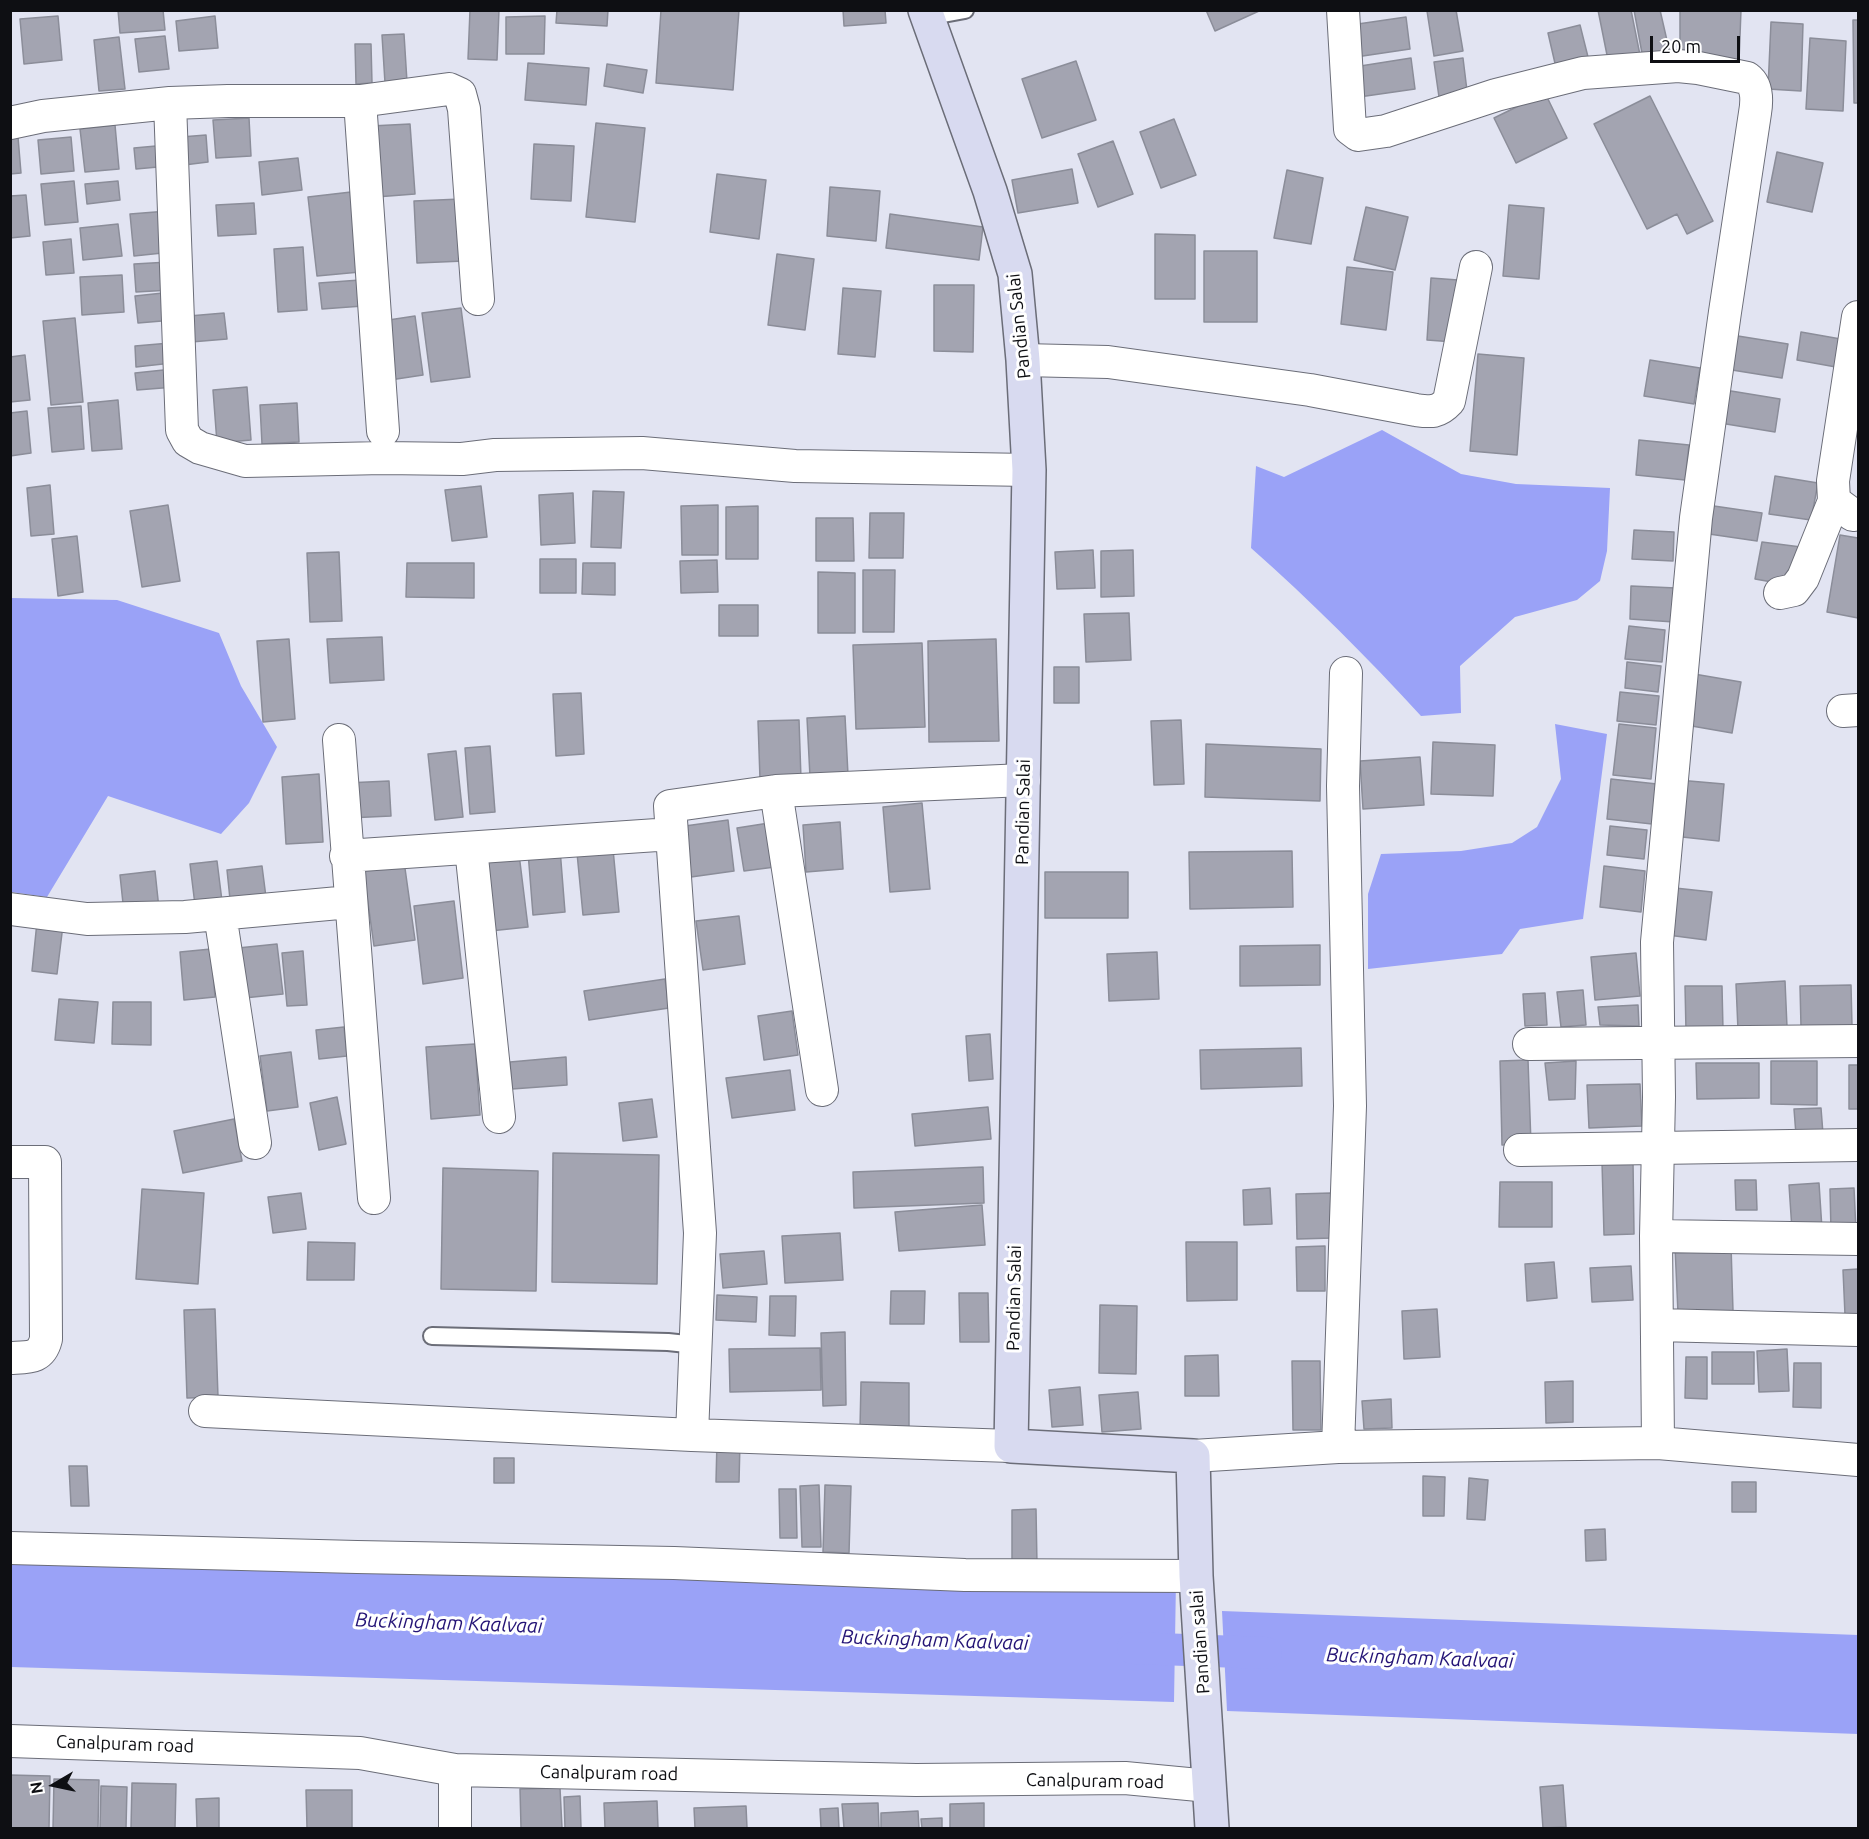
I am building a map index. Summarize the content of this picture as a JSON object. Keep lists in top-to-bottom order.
{
  "streets": {
    "street": ["Pandian Salai", "Pandian salai", "Canalpuram road"]
  },
  "crossings": [
    ["Pandian salai", "Canalpuram road"]
  ],
  "water": ["Buckingham Kaalvaai"],
  "scale_bar": "20 m",
  "north": "left"
}
